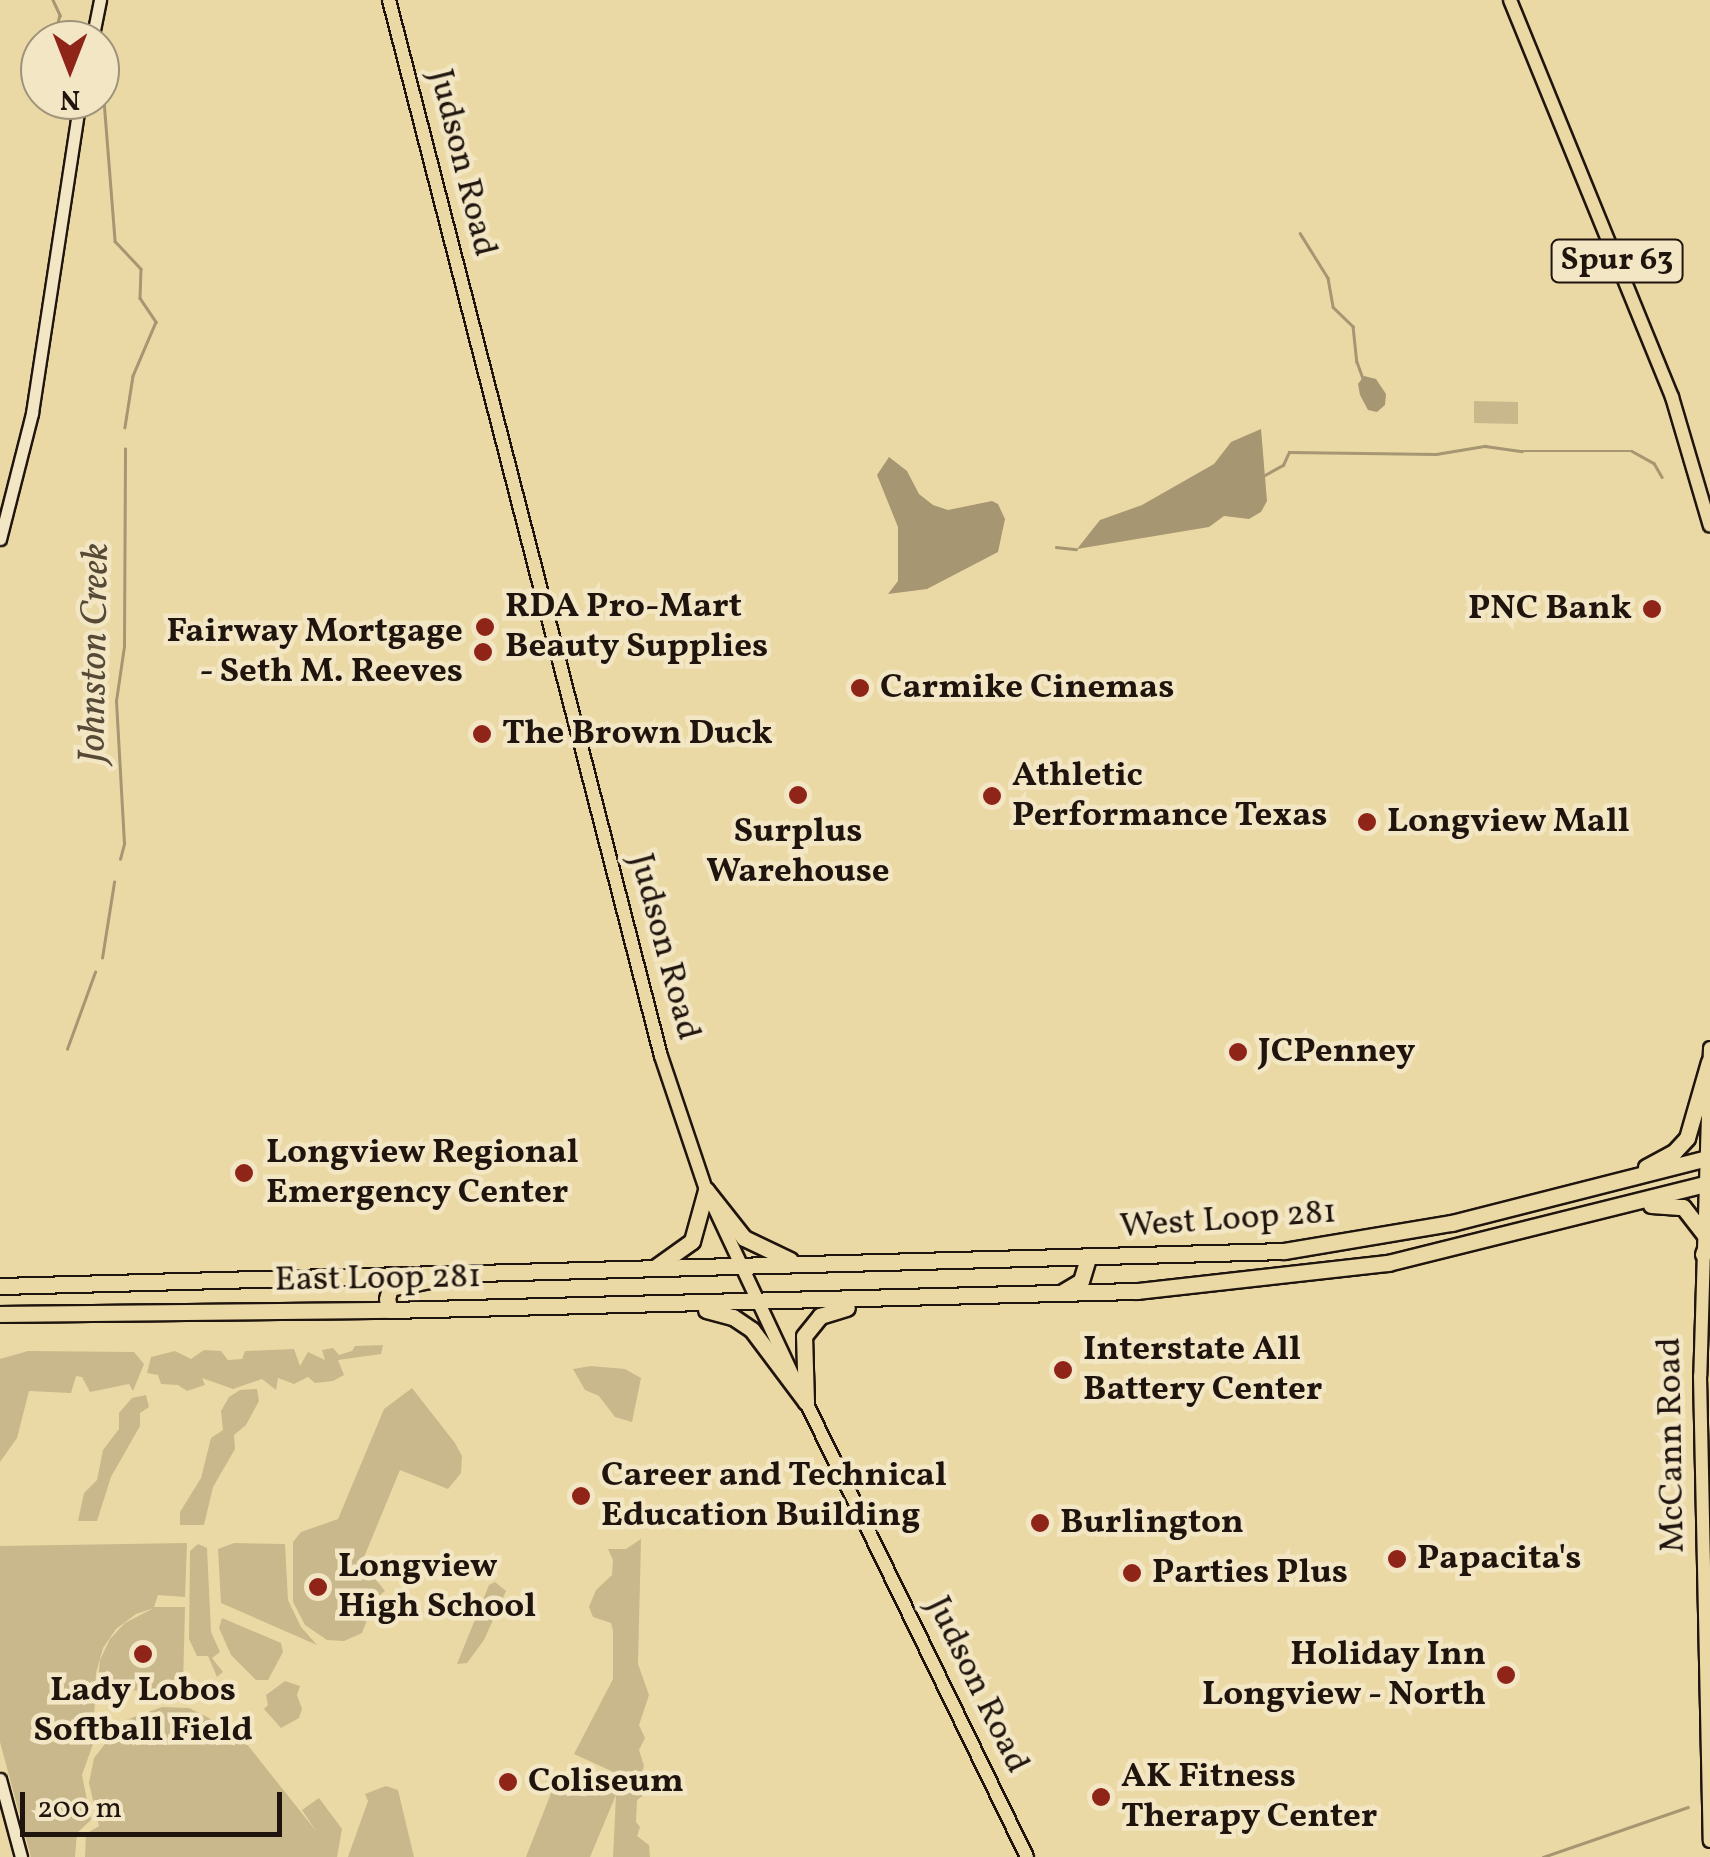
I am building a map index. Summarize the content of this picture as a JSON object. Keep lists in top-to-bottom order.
{
  "streets": {
    "highway": ["West Loop 281", "East Loop 281"],
    "main road": ["Judson Road", "Spur 63", "McCann Road"]
  },
  "crossings": [
    ["Judson Road", "West Loop 281"],
    ["Judson Road", "East Loop 281"],
    ["West Loop 281", "East Loop 281"]
  ],
  "water": ["Johnston Creek"],
  "places": [
    "PNC Bank",
    "RDA Pro-Mart Beauty Supplies",
    "Fairway Mortgage - Seth M. Reeves",
    "Carmike Cinemas",
    "The Brown Duck",
    "Surplus Warehouse",
    "Athletic Performance Texas",
    "Longview Mall",
    "JCPenney",
    "Longview Regional Emergency Center",
    "Interstate All Battery Center",
    "Career and Technical Education Building",
    "Burlington",
    "Papacita's",
    "Parties Plus",
    "Longview High School",
    "Lady Lobos Softball Field",
    "Holiday Inn Longview - North",
    "Coliseum",
    "AK Fitness Therapy Center"
  ],
  "scale_bar": "200 m",
  "north": "bottom"
}
